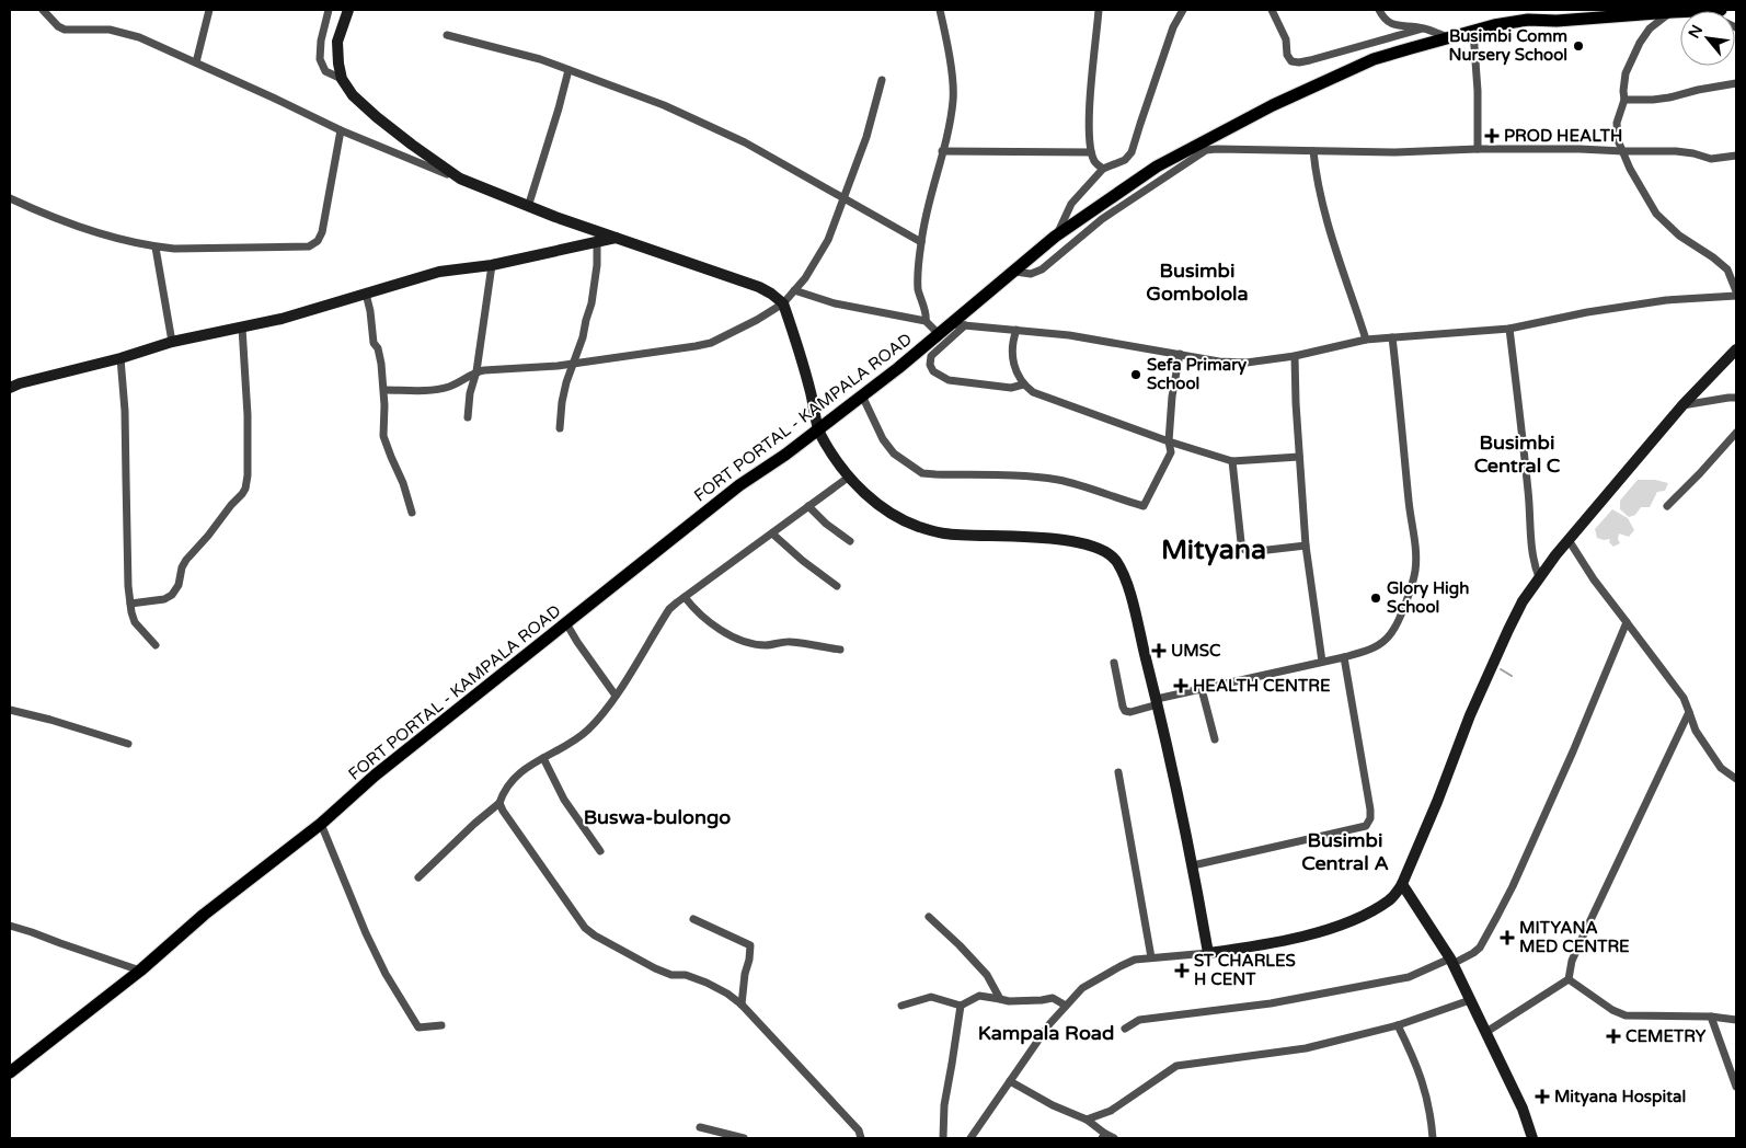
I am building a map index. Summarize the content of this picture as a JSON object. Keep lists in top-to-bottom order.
{
  "streets": {
    "main road": ["FORT PORTAL - KAMPALA ROAD"]
  },
  "districts": [
    "Busimbi Gombolola",
    "Busimbi Central C",
    "Mityana",
    "Buswa-bulongo",
    "Busimbi Central A",
    "Kampala Road"
  ],
  "places": {
    "other": ["Busimbi Comm Nursery School", "Sefa Primary School", "Glory High School"],
    "health": [
      "PROD HEALTH",
      "UMSC",
      "HEALTH CENTRE",
      "MITYANA MED CENTRE",
      "ST CHARLES H CENT",
      "CEMETRY",
      "Mityana Hospital"
    ]
  },
  "north": "top left"
}
